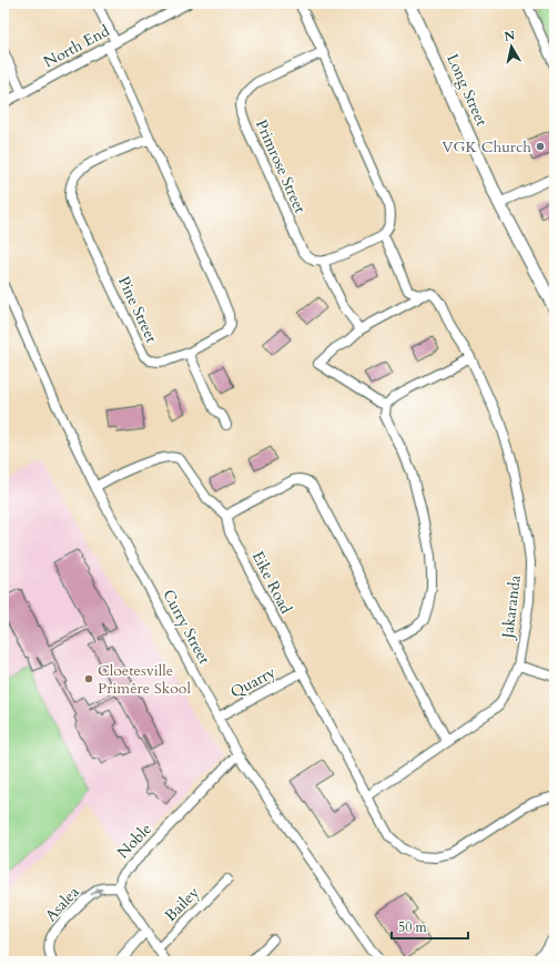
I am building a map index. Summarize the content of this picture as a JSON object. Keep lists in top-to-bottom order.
{
  "streets": {
    "street": [
      "North End",
      "Long Street",
      "Primrose Street",
      "Pine Street",
      "Eike Road",
      "Jakaranda",
      "Curry Street",
      "Quarry",
      "Noble",
      "Asalea",
      "Bailey"
    ]
  },
  "crossings": [
    ["North End", "Pine Street"],
    ["Eike Road", "Jakaranda"],
    ["Eike Road", "Quarry"],
    ["Curry Street", "Quarry"],
    ["Curry Street", "Noble"],
    ["Noble", "Asalea"]
  ],
  "one_way": ["Asalea"],
  "places": ["VGK Church", "Cloetesville Primêre Skool"],
  "scale_bar": "50 m",
  "north": "top"
}
